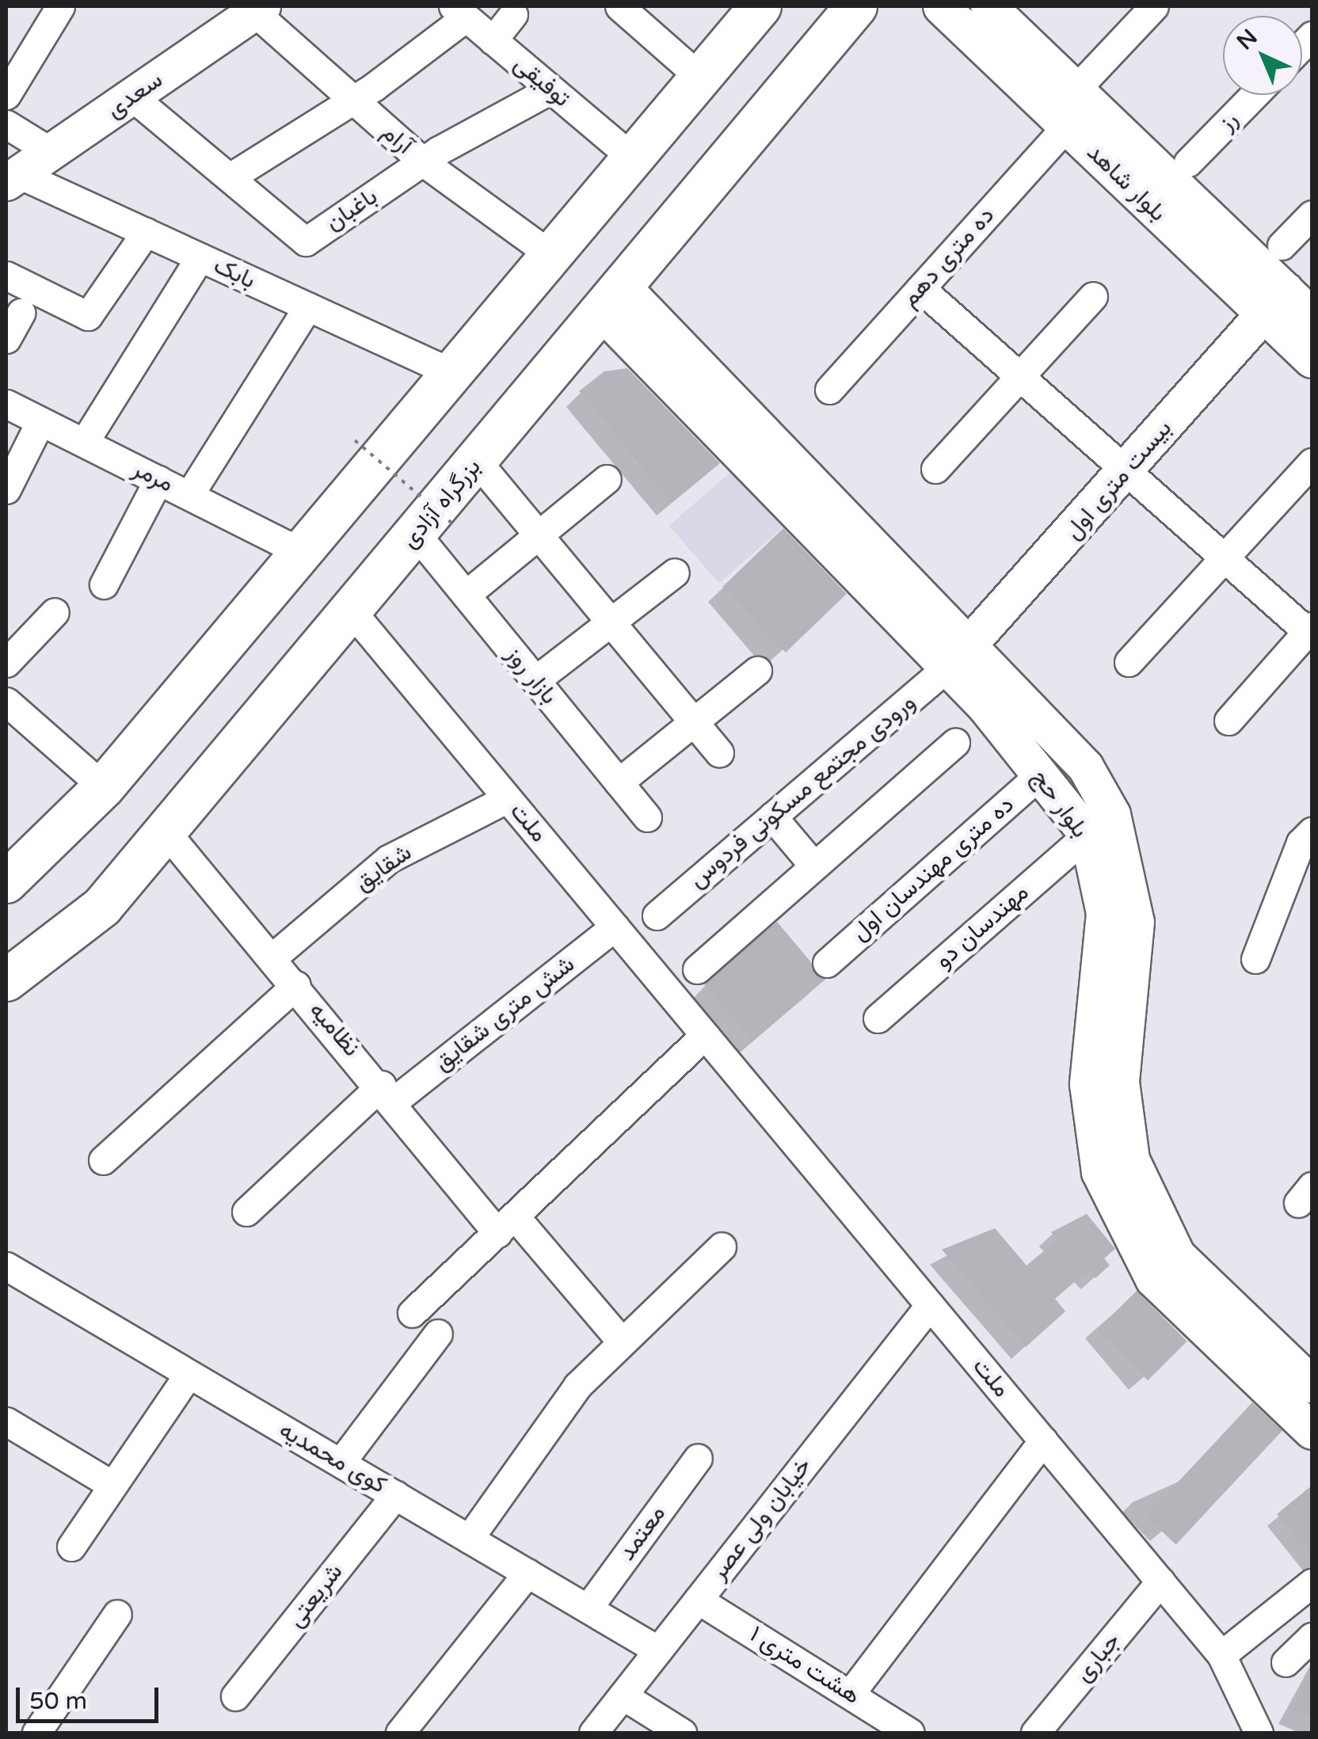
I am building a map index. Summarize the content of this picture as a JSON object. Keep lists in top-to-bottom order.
{
  "streets": {
    "highway": ["بزرگراه آزادی"],
    "main road": [
      "سعدی",
      "بلوار شاهد",
      "بیست متری اول",
      "بلوار حج"
    ],
    "street": [
      "توفیقی",
      "رز",
      "آرام",
      "باغبان",
      "ده متری دهم",
      "بابک",
      "مرمر",
      "بازار روز",
      "ورودی مجتمع مسکونی فردوس",
      "ملت",
      "شقایق",
      "ده متری مهندسان اول",
      "مهندسان دو",
      "شش متری شقایق",
      "نظامیه",
      "کوی محمدیه",
      "خیابان ولی عصر",
      "معتمد",
      "شریعتی",
      "جباری",
      "هشت متری ۱"
    ]
  },
  "crossings": [
    ["توفیقی", "باغبان"],
    ["سعدی", "آرام"],
    ["سعدی", "باغبان"],
    ["سعدی", "بابک"],
    ["آرام", "باغبان"],
    ["بلوار شاهد", "ده متری دهم"],
    ["بلوار شاهد", "بیست متری اول"],
    ["بیست متری اول", "ورودی مجتمع مسکونی فردوس"],
    ["بیست متری اول", "بلوار حج"],
    ["بزرگراه آزادی", "بازار روز"],
    ["بزرگراه آزادی", "بلوار حج"],
    ["بزرگراه آزادی", "ملت"],
    ["بزرگراه آزادی", "نظامیه"],
    ["ورودی مجتمع مسکونی فردوس", "بلوار حج"],
    ["بلوار حج", "ده متری مهندسان اول"],
    ["بلوار حج", "مهندسان دو"],
    ["ملت", "شقایق"],
    ["ملت", "شش متری شقایق"],
    ["ملت", "خیابان ولی عصر"],
    ["ملت", "جباری"],
    ["شقایق", "نظامیه"],
    ["شش متری شقایق", "نظامیه"],
    ["کوی محمدیه", "خیابان ولی عصر"],
    ["کوی محمدیه", "معتمد"],
    ["کوی محمدیه", "شریعتی"],
    ["خیابان ولی عصر", "هشت متری ۱"]
  ],
  "scale_bar": "50 m",
  "north": "top left"
}
